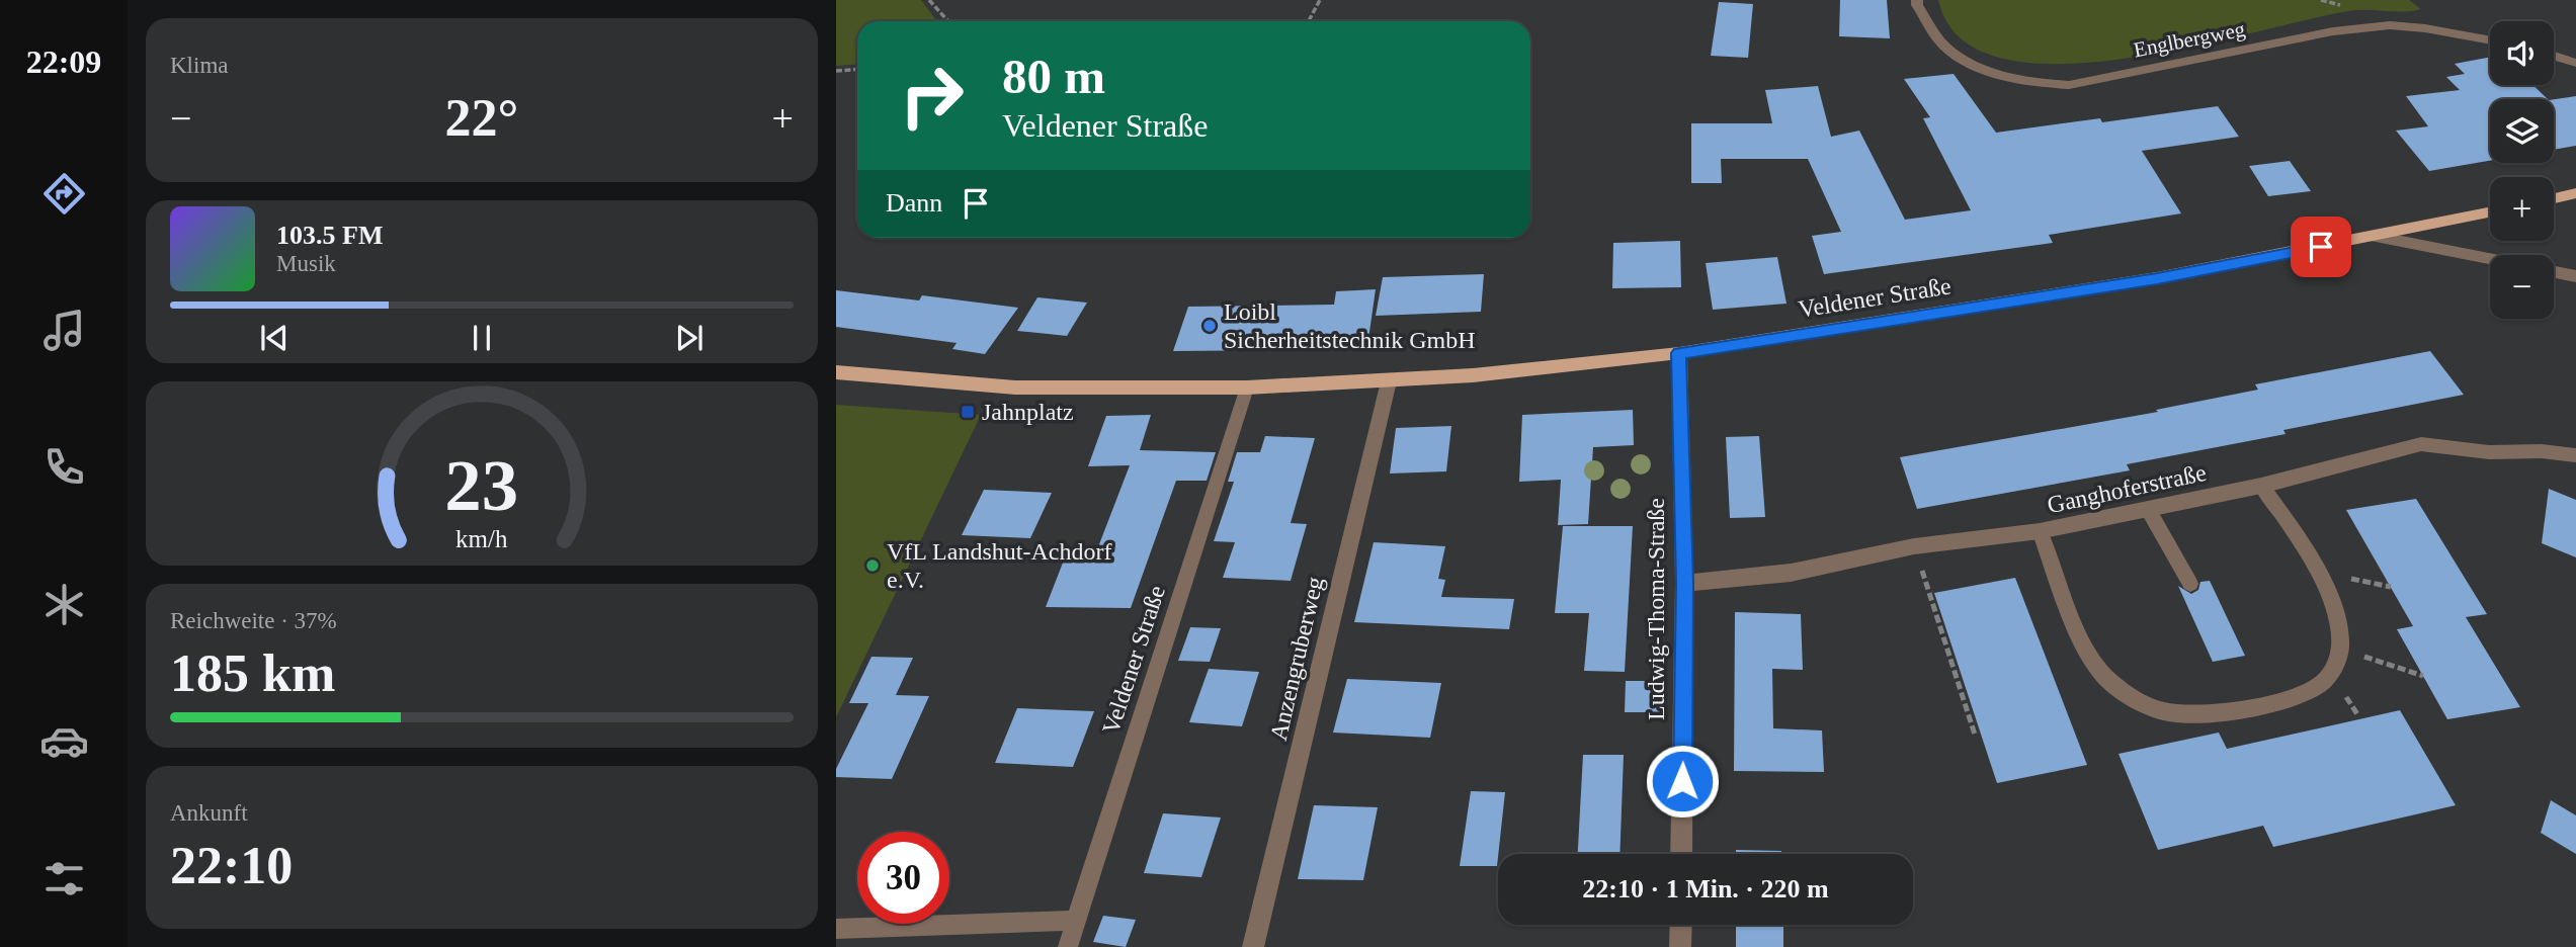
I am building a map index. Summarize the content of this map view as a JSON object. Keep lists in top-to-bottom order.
{
  "streets": {
    "main road": ["Veldener Straße"],
    "street": [
      "Englbergweg",
      "Ganghoferstraße",
      "Ludwig-Thoma-Straße",
      "Anzengruberweg"
    ]
  },
  "crossings": [
    ["Veldener Straße", "Ludwig-Thoma-Straße"],
    ["Veldener Straße", "Anzengruberweg"],
    ["Ganghoferstraße", "Ludwig-Thoma-Straße"]
  ],
  "places": {
    "other": ["Loibl Sicherheitstechnik GmbH", "VfL Landshut-Achdorf e.V."],
    "transit": ["Jahnplatz"]
  },
  "page": {
    "tabs": "22:09",
    "tile": [
      "Klima",
      ["Reichweite · 37%", "185 km"],
      ["Ankunft", "22:10"]
    ],
    "map_buttons": ["+", "−"],
    "turn": ["80 m", "Veldener Straße"],
    "heat": ["−", "22°", "+"],
    "then": "Dann",
    "song": ["103.5 FM", "Musik"],
    "limit": "30",
    "trip": "22:10 · 1 Min. · 220 m",
    "gauge": ["23", "km/h"]
  }
}
